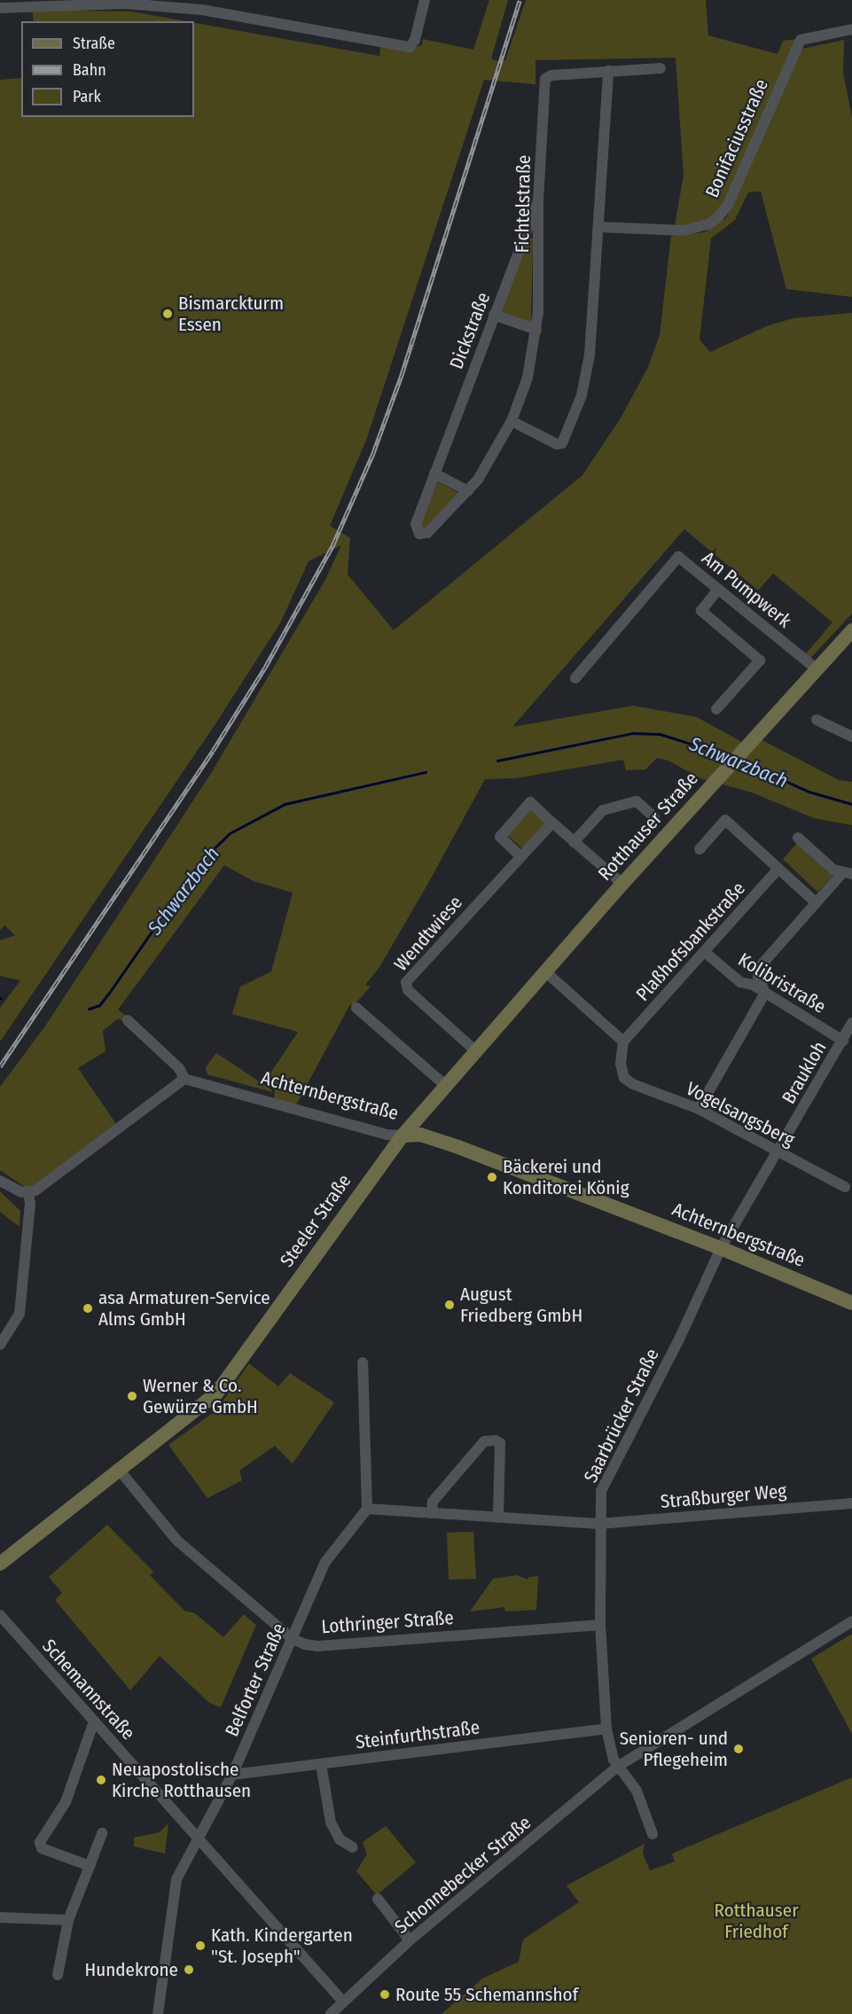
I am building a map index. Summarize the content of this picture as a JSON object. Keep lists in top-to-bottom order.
{
  "streets": {
    "main road": ["Rotthauser Straße", "Achternbergstraße", "Steeler Straße"],
    "street": [
      "Bonifaciusstraße",
      "Fichtelstraße",
      "Dickstraße",
      "Am Pumpwerk",
      "Wendtwiese",
      "Plaßhofsbankstraße",
      "Kolibristraße",
      "Braukloh",
      "Vogelsangsberg",
      "Saarbrücker Straße",
      "Straßburger Weg",
      "Lothringer Straße",
      "Belforter Straße",
      "Schemannstraße",
      "Steinfurthstraße",
      "Schonnebecker Straße"
    ]
  },
  "crossings": [
    ["Fichtelstraße", "Dickstraße"],
    ["Am Pumpwerk", "Rotthauser Straße"],
    ["Rotthauser Straße", "Wendtwiese"],
    ["Rotthauser Straße", "Steeler Straße"],
    ["Wendtwiese", "Steeler Straße"],
    ["Plaßhofsbankstraße", "Kolibristraße"],
    ["Plaßhofsbankstraße", "Vogelsangsberg"],
    ["Kolibristraße", "Braukloh"],
    ["Braukloh", "Achternbergstraße"],
    ["Braukloh", "Vogelsangsberg"],
    ["Braukloh", "Saarbrücker Straße"],
    ["Achternbergstraße", "Steeler Straße"],
    ["Achternbergstraße", "Saarbrücker Straße"],
    ["Steeler Straße", "Lothringer Straße"],
    ["Saarbrücker Straße", "Straßburger Weg"],
    ["Saarbrücker Straße", "Lothringer Straße"],
    ["Saarbrücker Straße", "Steinfurthstraße"],
    ["Saarbrücker Straße", "Schonnebecker Straße"],
    ["Straßburger Weg", "Belforter Straße"],
    ["Lothringer Straße", "Belforter Straße"],
    ["Belforter Straße", "Schemannstraße"],
    ["Belforter Straße", "Steinfurthstraße"],
    ["Schemannstraße", "Schonnebecker Straße"]
  ],
  "water": ["Schwarzbach"],
  "parks": ["Rotthauser Friedhof"],
  "places": [
    "Bismarckturm Essen",
    "Bäckerei und Konditorei König",
    "August Friedberg GmbH",
    "asa Armaturen-Service Alms GmbH",
    "Werner & Co. Gewürze GmbH",
    "Senioren- und Pflegeheim",
    "Neuapostolische Kirche Rotthausen",
    "Kath. Kindergarten \"St. Joseph\"",
    "Hundekrone",
    "Route 55 Schemannshof"
  ],
  "legend": ["Straße", "Bahn", "Park"]
}
